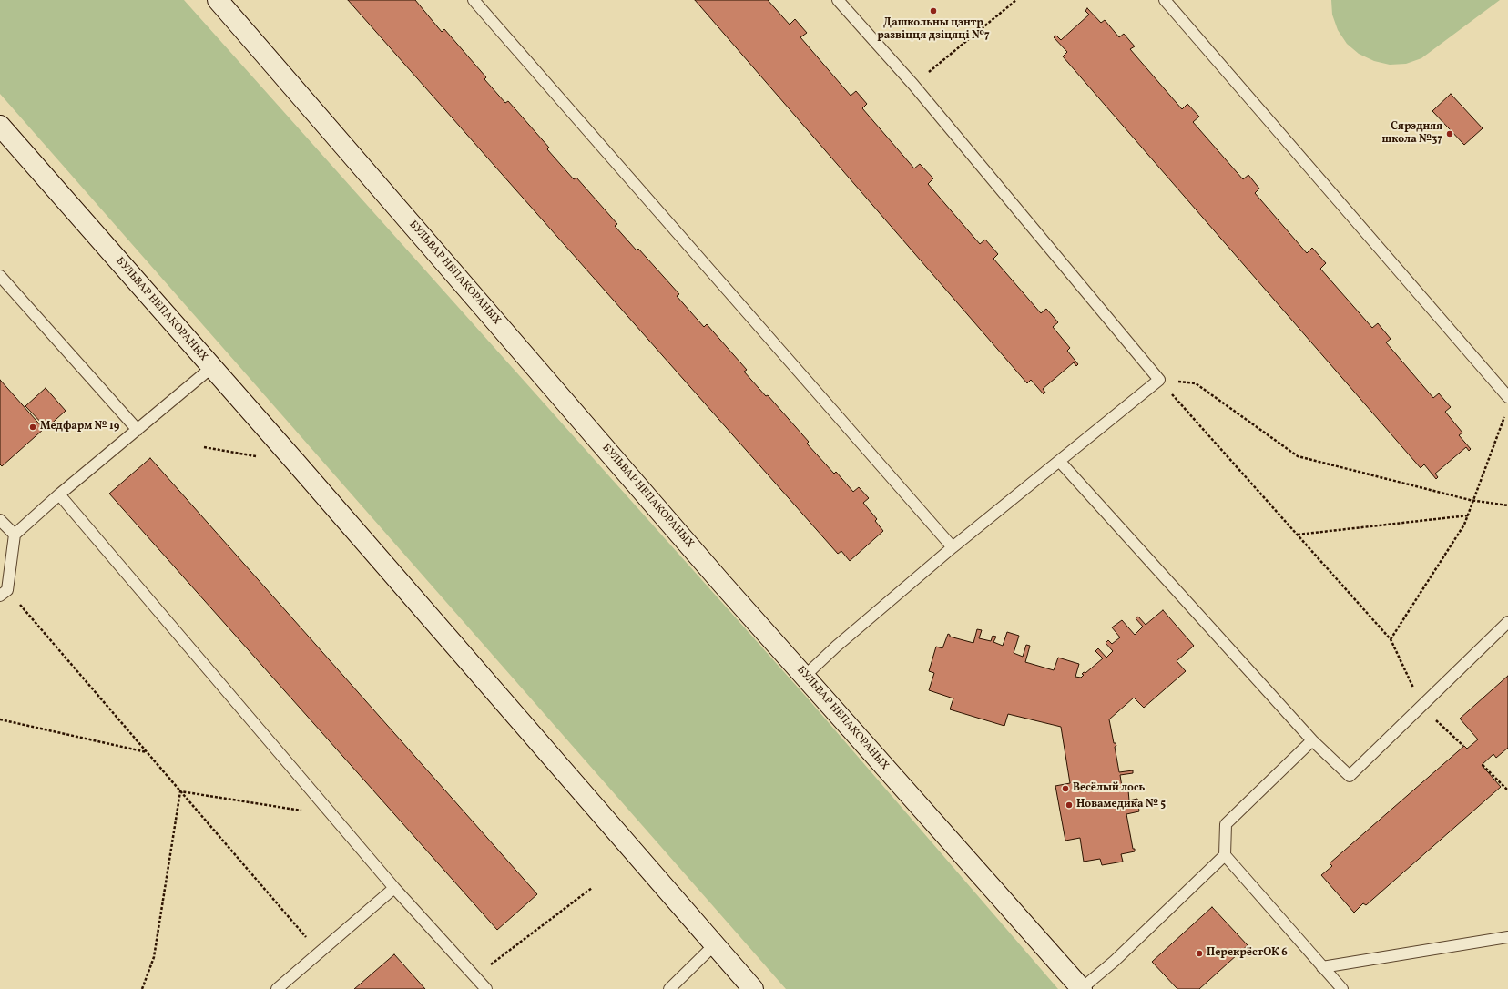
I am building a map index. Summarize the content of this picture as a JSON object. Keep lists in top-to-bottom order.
{
  "streets": {
    "main road": ["БУЛЬВАР НЕПАКОРАНЫХ"]
  },
  "places": [
    "Дашкольны цэнтр развіцця дзіцяці №7",
    "Сярэдняя школа №37",
    "Медфарм № 19",
    "Весёлый лось",
    "Новамедика № 5",
    "ПерекрёстОК 6"
  ]
}
